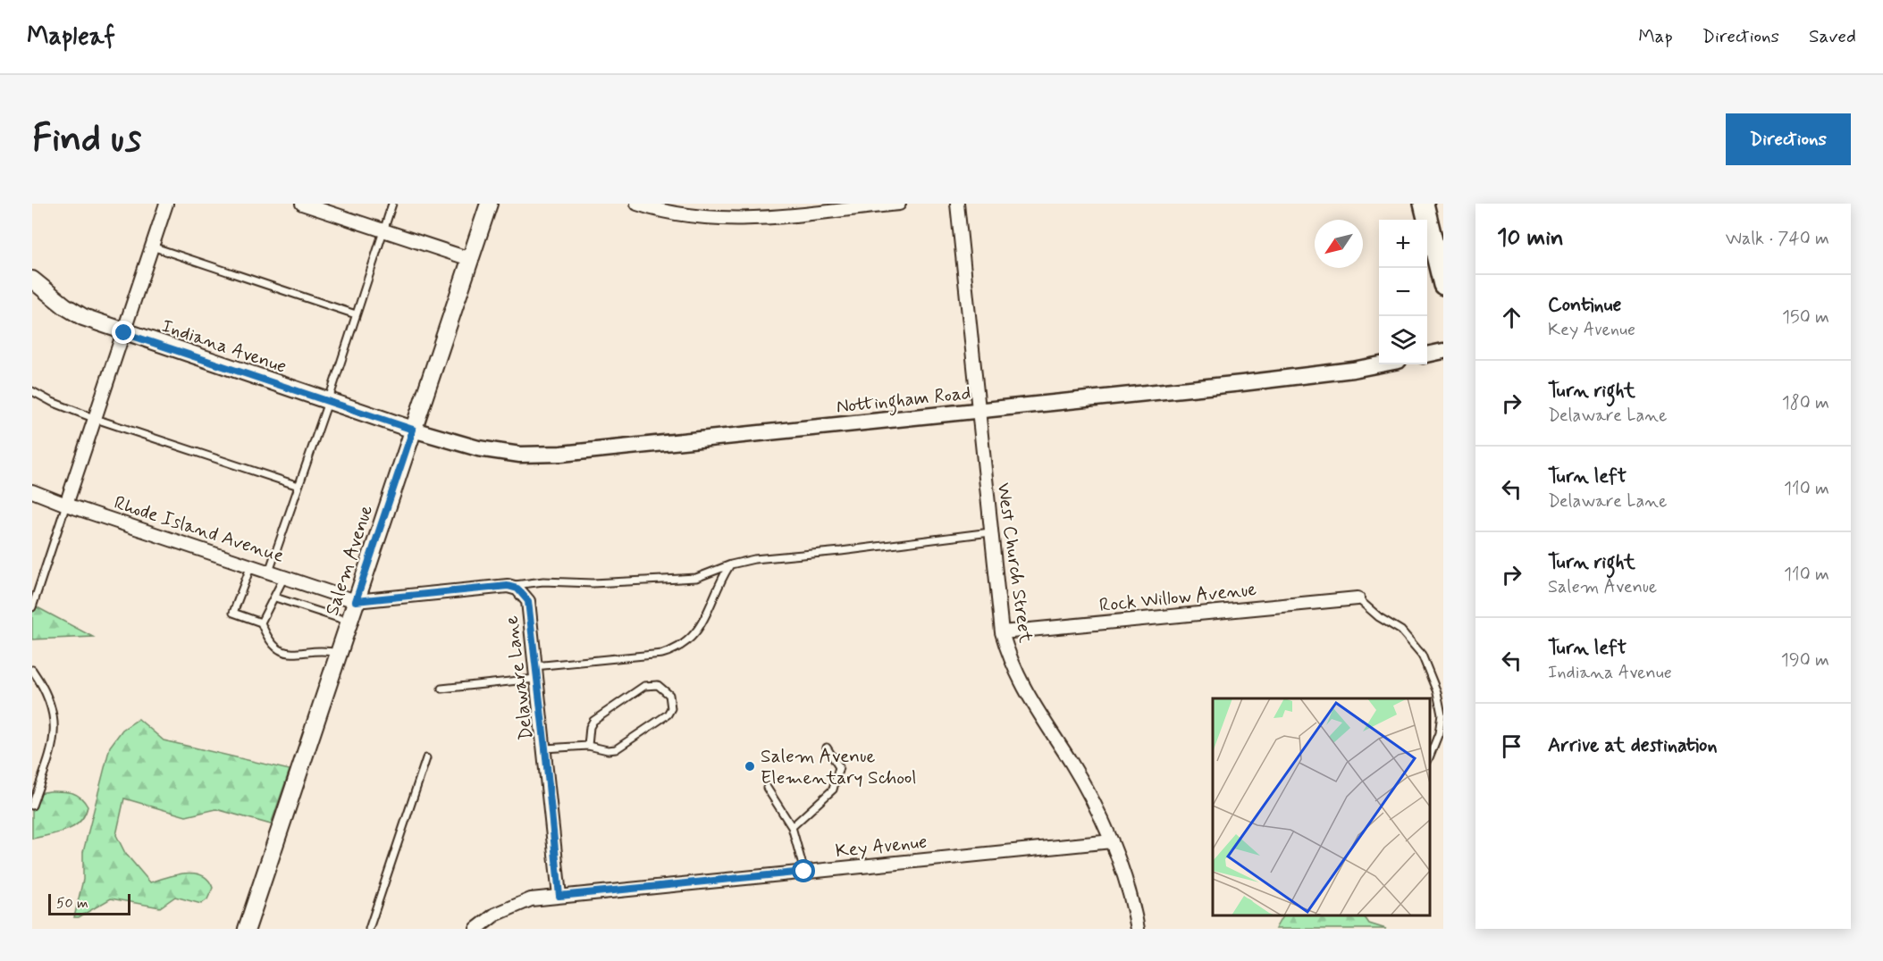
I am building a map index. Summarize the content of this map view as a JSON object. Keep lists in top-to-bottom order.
{
  "streets": {
    "main road": ["Indiana Avenue", "Salem Avenue"],
    "street": [
      "Nottingham Road",
      "Rhode Island Avenue",
      "West Church Street",
      "Rock Willow Avenue",
      "Delaware Lane",
      "Key Avenue"
    ]
  },
  "crossings": [
    ["Indiana Avenue", "Nottingham Road"],
    ["Indiana Avenue", "Salem Avenue"],
    ["Nottingham Road", "Salem Avenue"],
    ["Nottingham Road", "West Church Street"],
    ["Rhode Island Avenue", "Salem Avenue"],
    ["West Church Street", "Rock Willow Avenue"],
    ["West Church Street", "Key Avenue"],
    ["Delaware Lane", "Key Avenue"]
  ],
  "places": ["Salem Avenue Elementary School"],
  "scale_bar": "50 m",
  "north": "bottom left",
  "page": {
    "header": "Mapleaf",
    "nav": ["Map", "Directions", "Saved"],
    "buttons": "Directions",
    "title": "Find us",
    "heading": ["10 min", "Walk · 740 m"],
    "map_buttons": ["+", "−"],
    "list": [
      ["Continue", "Key Avenue", "150 m"],
      ["Turn right", "Delaware Lane", "180 m"],
      ["Turn left", "Delaware Lane", "110 m"],
      ["Turn right", "Salem Avenue", "110 m"],
      ["Turn left", "Indiana Avenue", "190 m"],
      "Arrive at destination"
    ],
    "scale": "50 m"
  }
}
